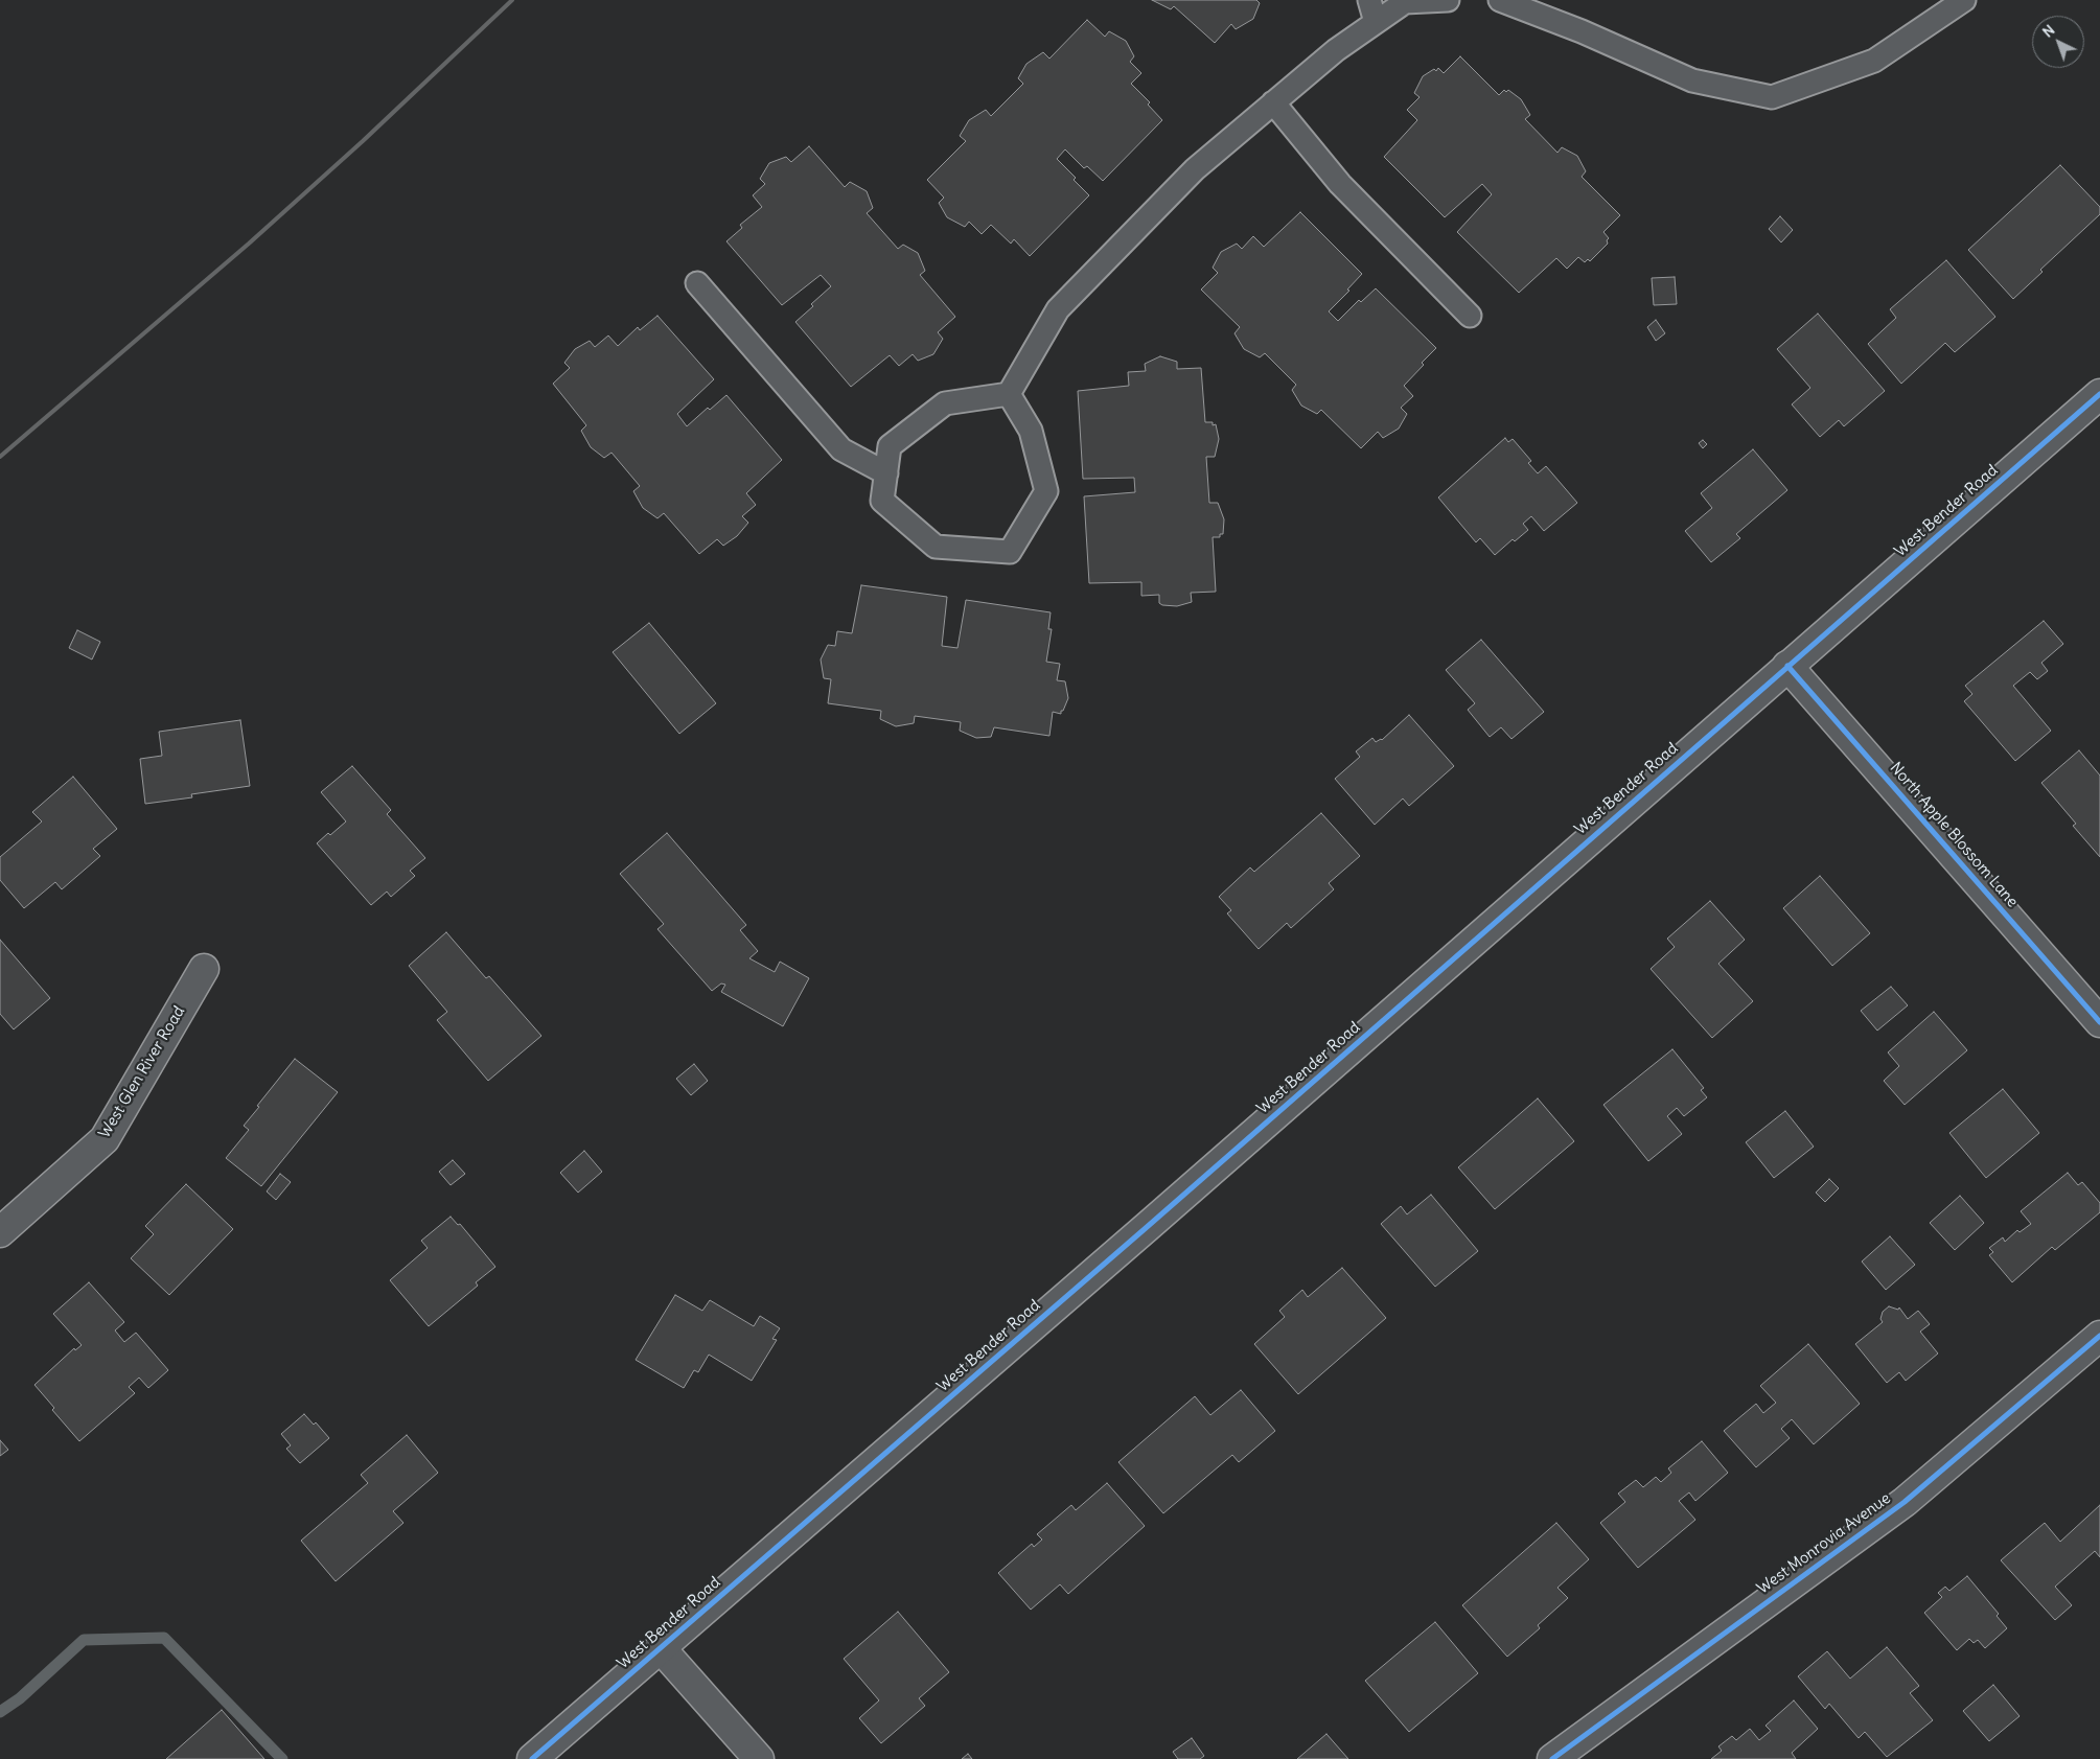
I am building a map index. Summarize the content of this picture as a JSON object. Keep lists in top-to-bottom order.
{
  "streets": {
    "street": [
      "West Bender Road",
      "North Apple Blossom Lane",
      "West Glen River Road",
      "West Monrovia Avenue"
    ]
  },
  "crossings": [
    ["West Bender Road", "North Apple Blossom Lane"]
  ],
  "north": "top left"
}
